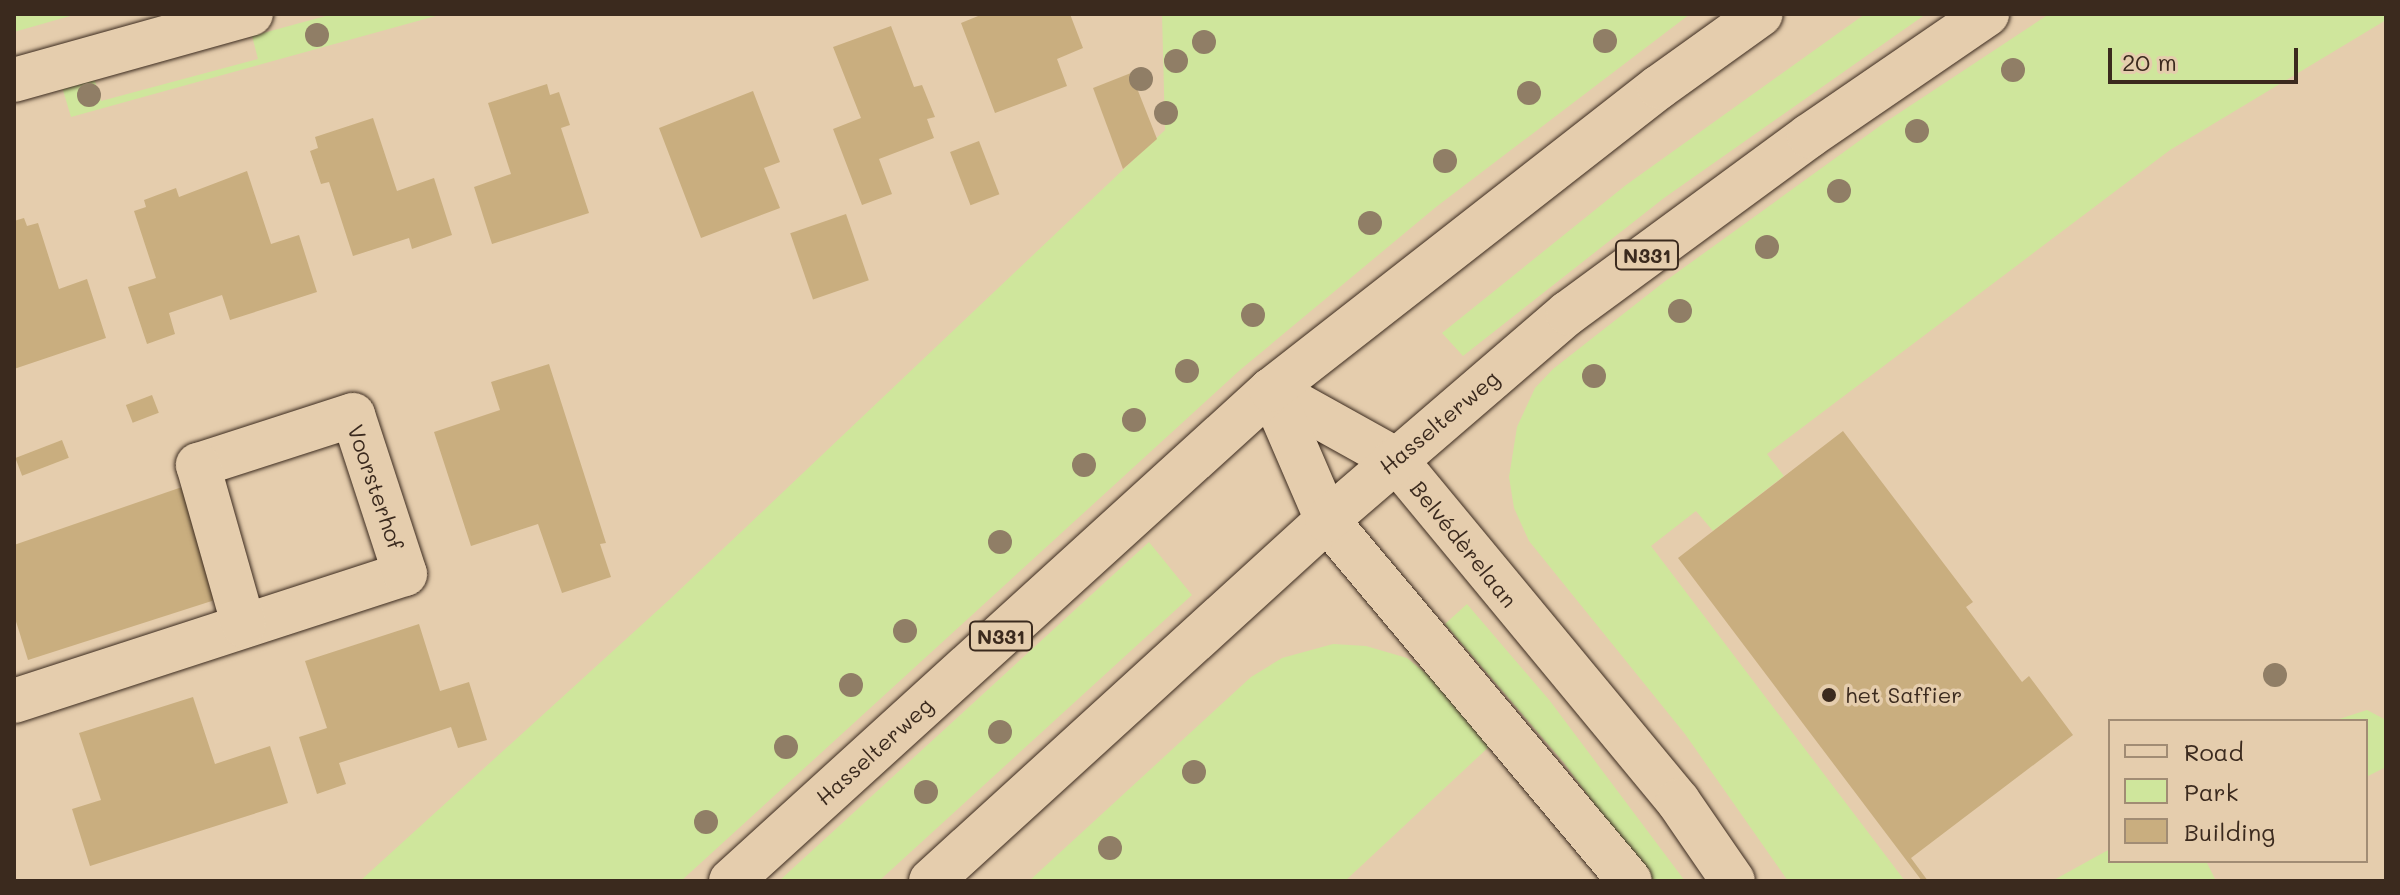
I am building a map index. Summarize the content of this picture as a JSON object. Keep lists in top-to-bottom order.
{
  "streets": {
    "main road": [
      "N331",
      "Hasselterweg",
      "Voorsterhof",
      "Belvédèrelaan"
    ]
  },
  "crossings": [
    ["Hasselterweg", "Belvédèrelaan"]
  ],
  "places": ["het Saffier"],
  "legend": ["Road", "Park", "Building"],
  "scale_bar": "20 m"
}
